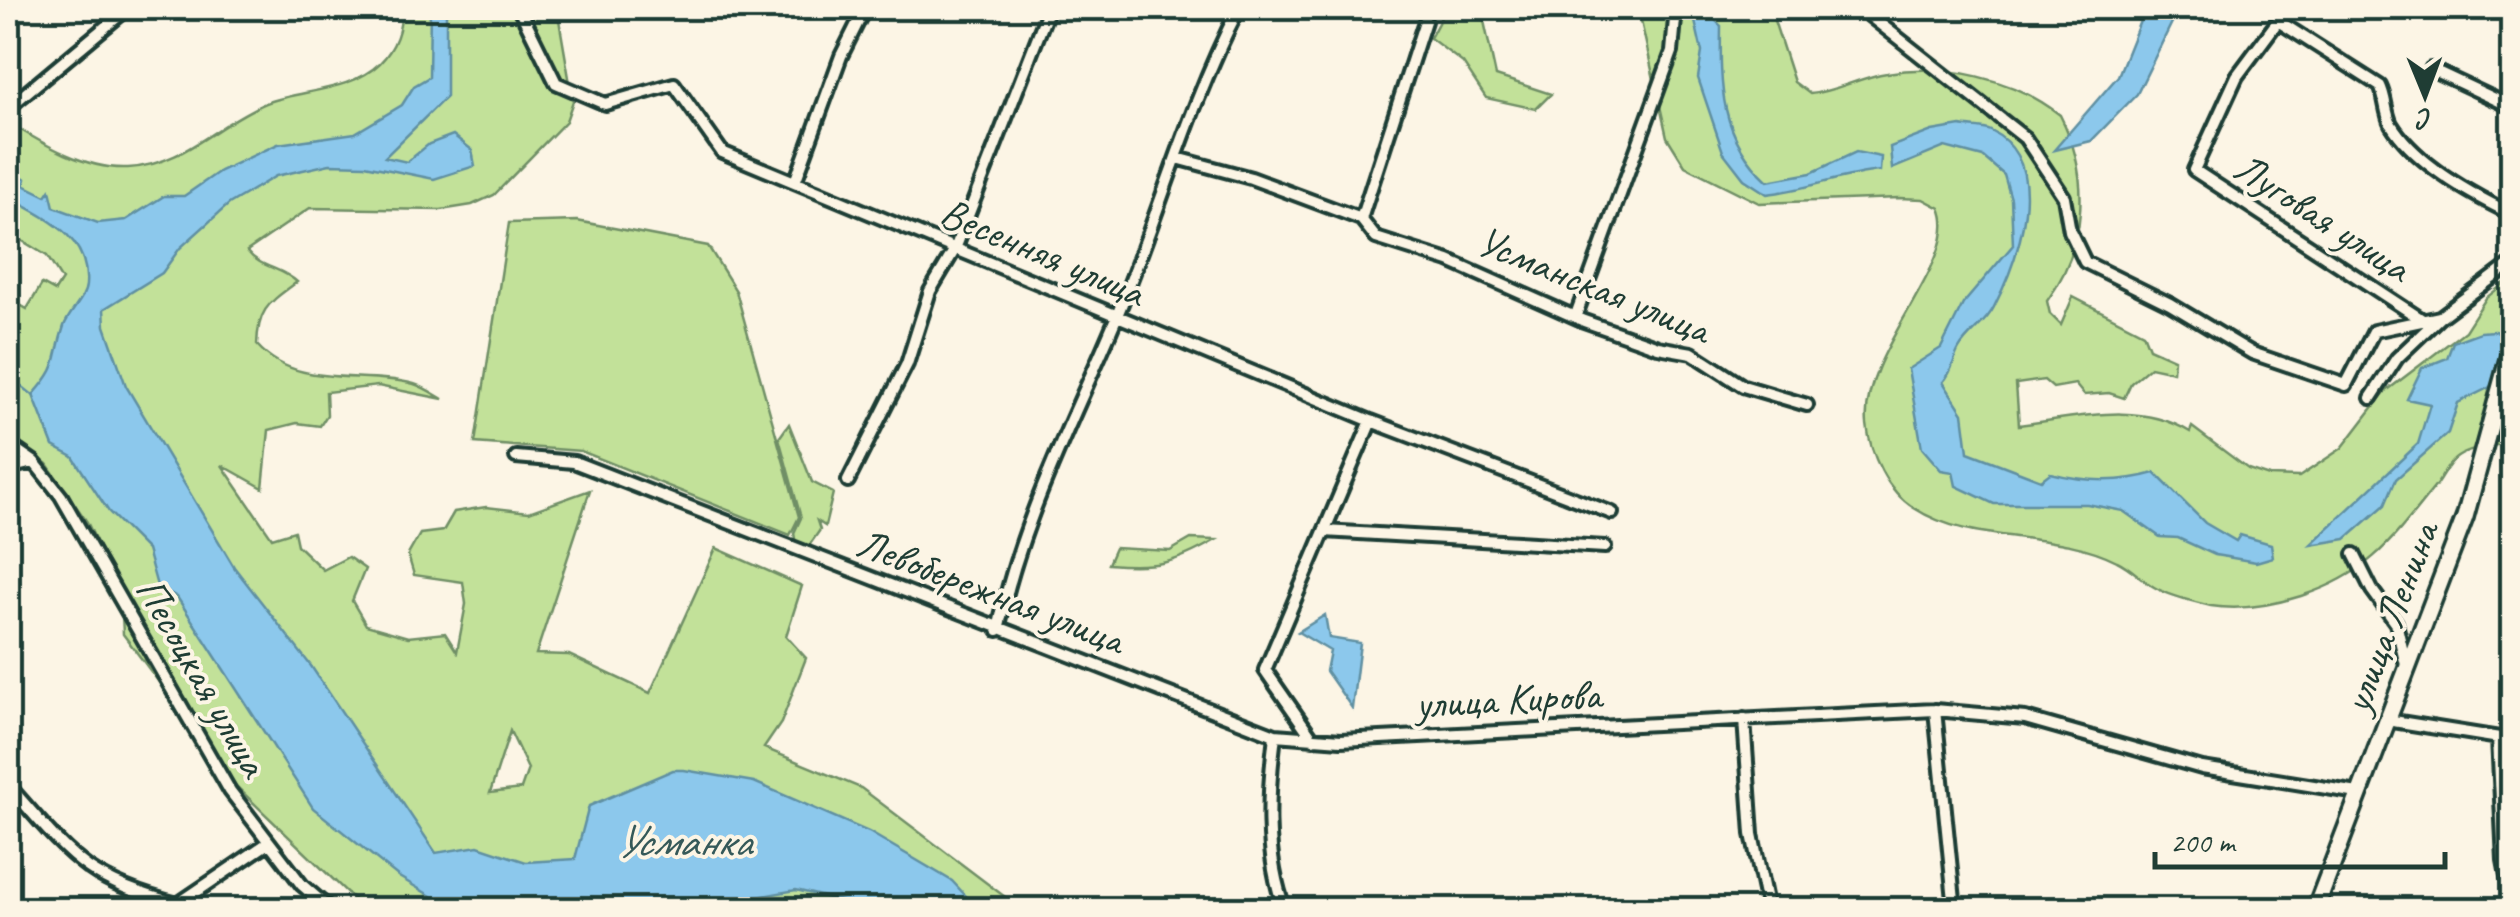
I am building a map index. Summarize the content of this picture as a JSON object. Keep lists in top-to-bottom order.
{
  "streets": {
    "main road": ["улица Ленина"],
    "street": [
      "Луговая улица",
      "Весенняя улица",
      "Усманская улица",
      "Левобережная улица",
      "Песоцкая улица",
      "улица Кирова"
    ]
  },
  "crossings": [
    ["Левобережная улица", "улица Кирова"],
    ["улица Ленина", "улица Кирова"]
  ],
  "water": ["Усманка"],
  "scale_bar": "200 m",
  "north": "bottom"
}
